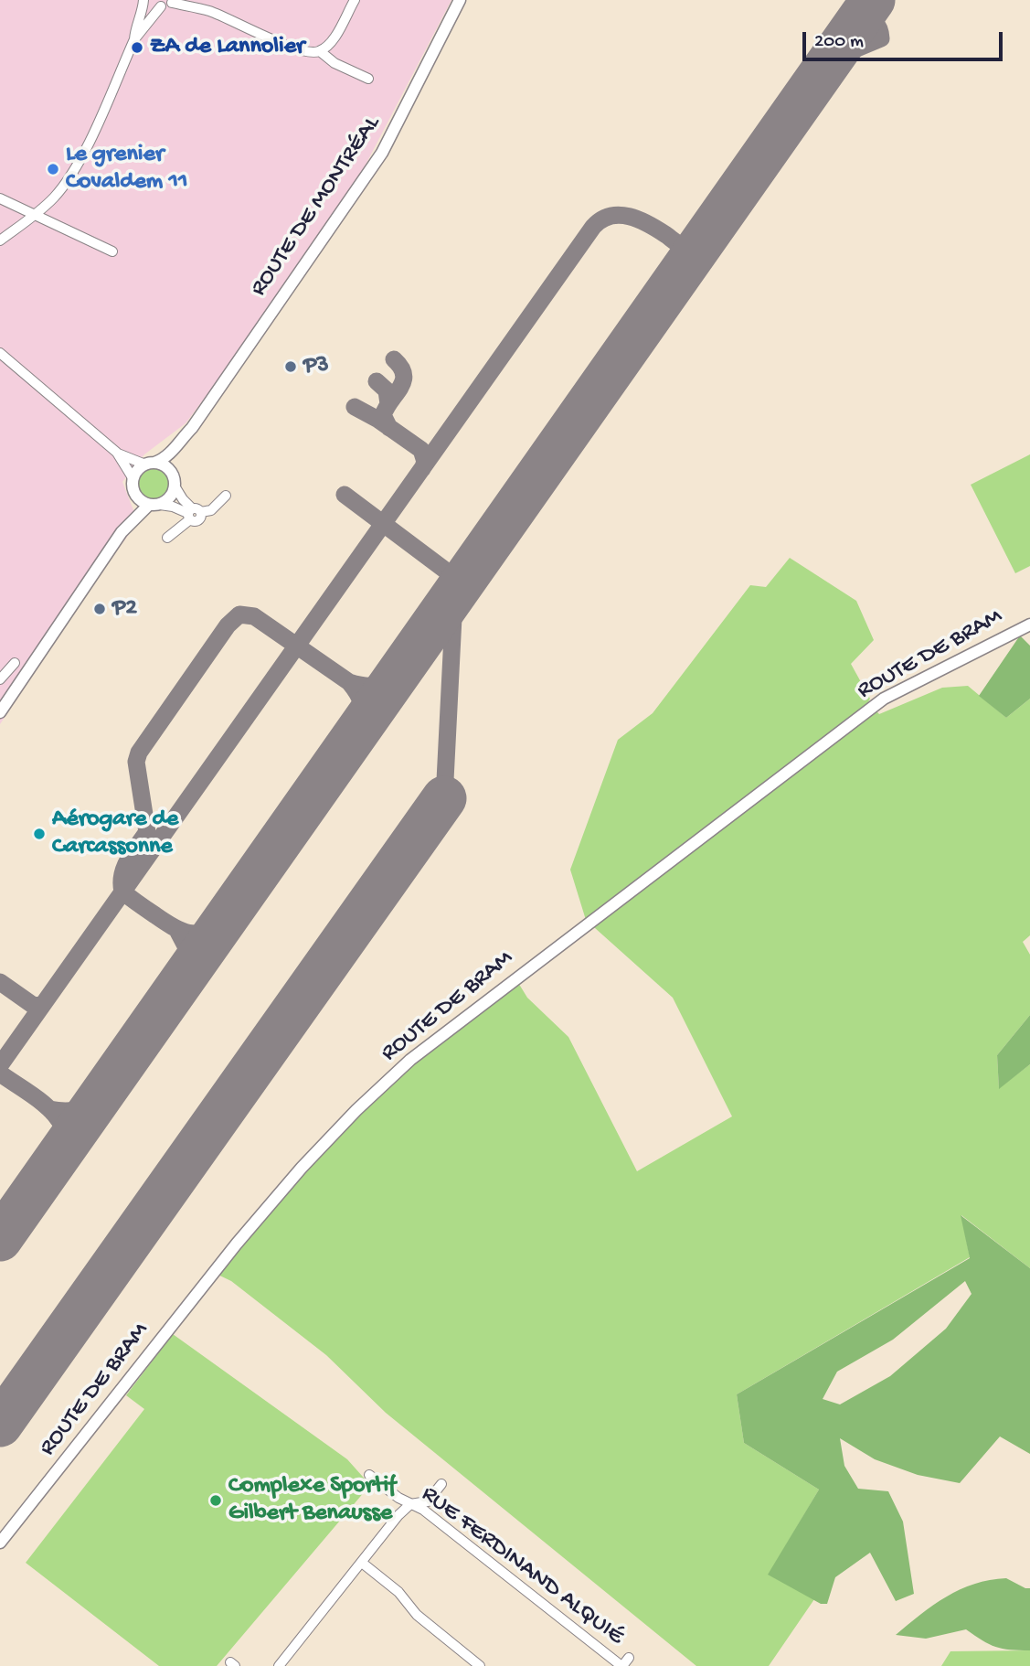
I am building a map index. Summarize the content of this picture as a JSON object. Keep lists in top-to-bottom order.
{
  "streets": {
    "main road": ["ROUTE DE MONTRÉAL", "ROUTE DE BRAM"],
    "street": ["RUE FERDINAND ALQUIÉ"]
  },
  "places": [
    "ZA de Lannolier",
    "Le grenier Covaldem 11",
    "P3",
    "P2",
    "Aérogare de Carcassonne",
    "Complexe Sportif Gilbert Benausse"
  ],
  "scale_bar": "200 m"
}
